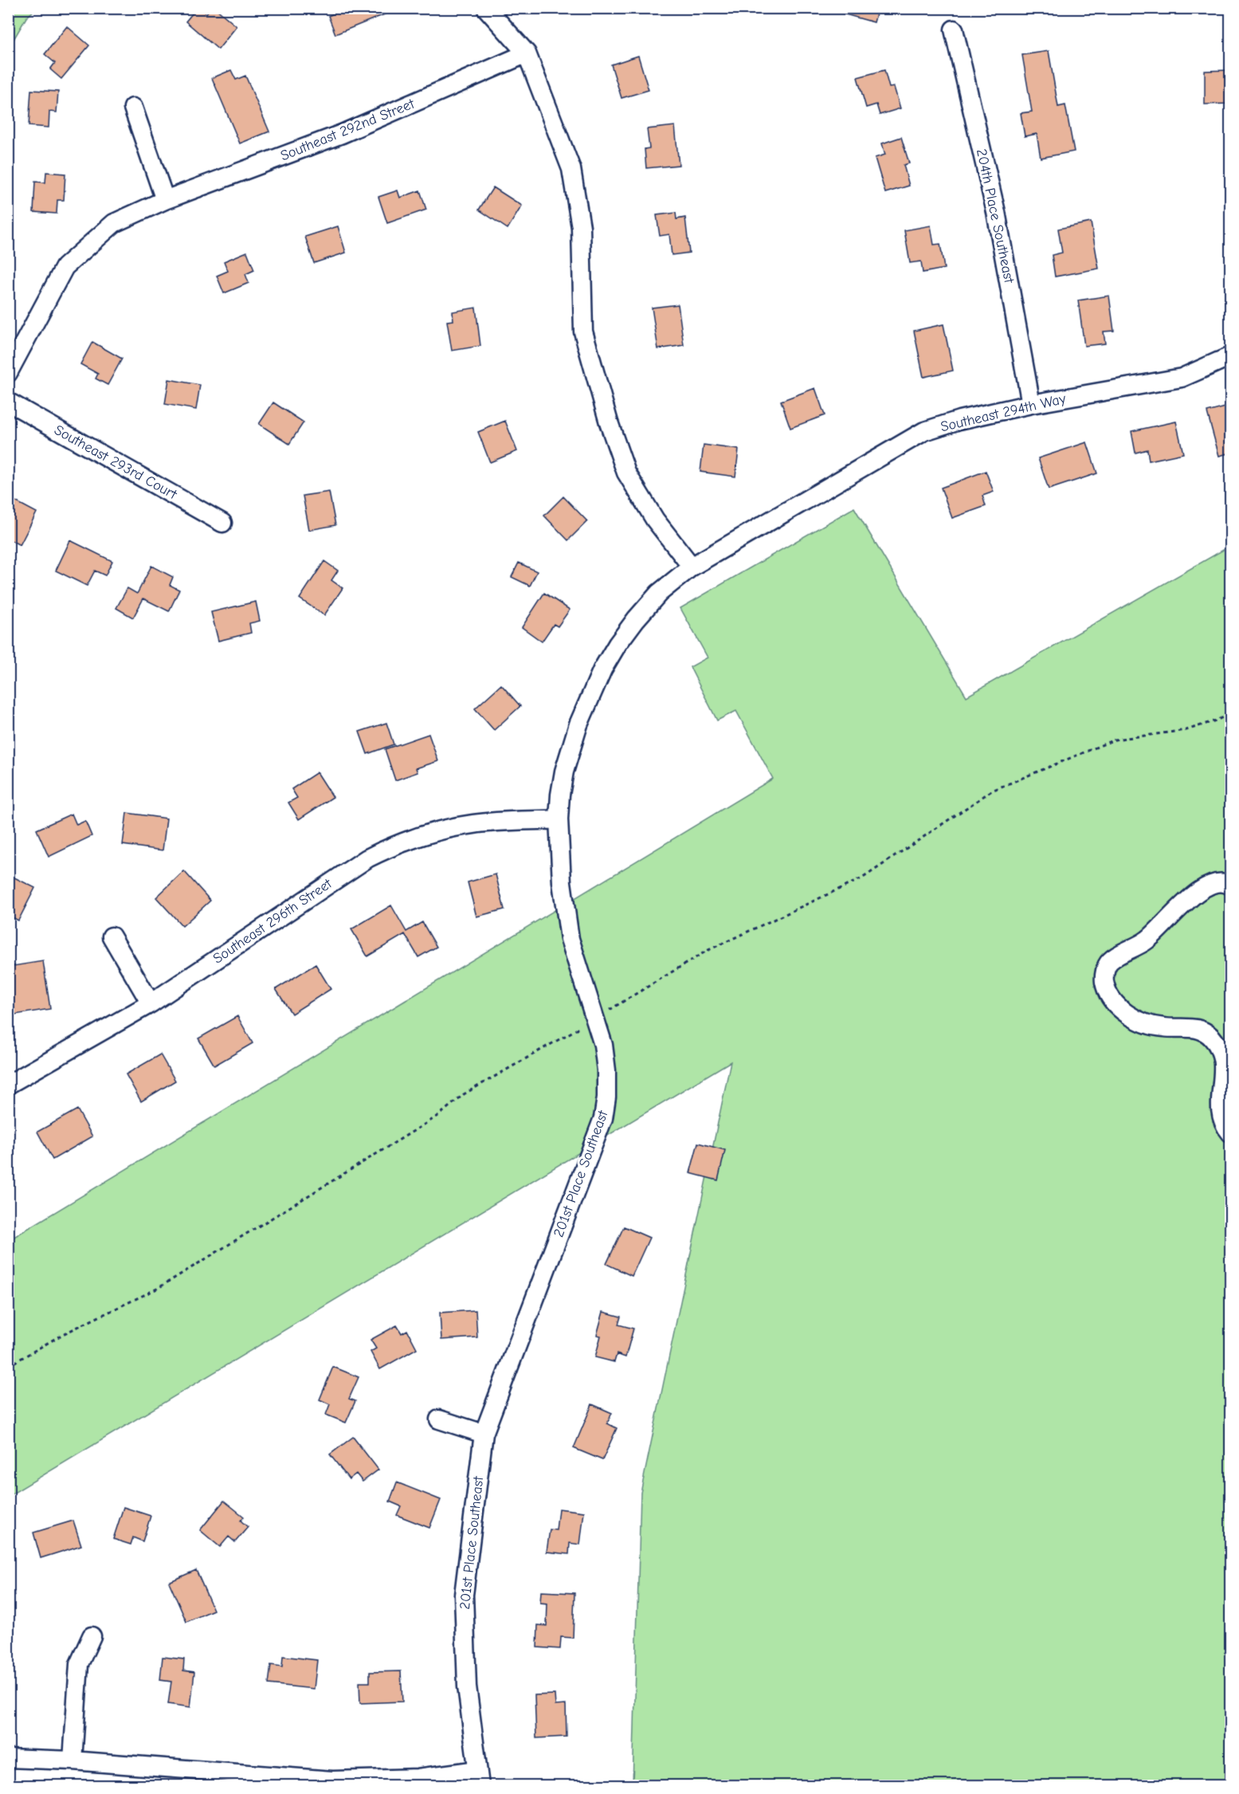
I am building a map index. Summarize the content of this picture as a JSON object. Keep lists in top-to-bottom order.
{
  "streets": {
    "street": [
      "Southeast 292nd Street",
      "204th Place Southeast",
      "Southeast 294th Way",
      "Southeast 293rd Court",
      "Southeast 296th Street",
      "201st Place Southeast"
    ]
  },
  "crossings": [
    ["204th Place Southeast", "Southeast 294th Way"],
    ["Southeast 294th Way", "201st Place Southeast"],
    ["Southeast 296th Street", "201st Place Southeast"]
  ]
}
